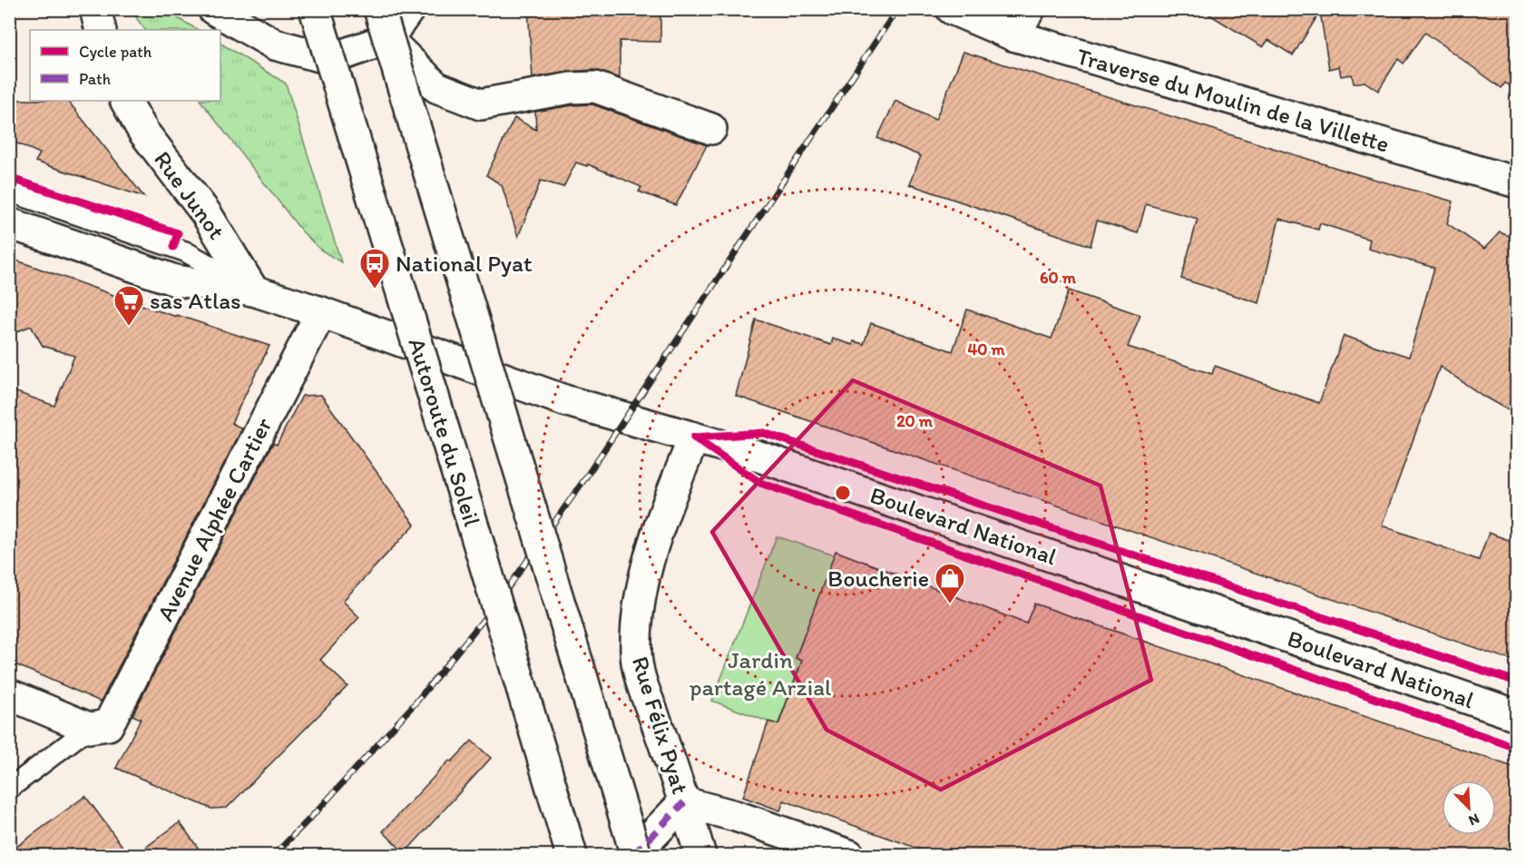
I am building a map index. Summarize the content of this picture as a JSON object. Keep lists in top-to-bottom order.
{
  "streets": {
    "main road": [
      "Traverse du Moulin de la Villette",
      "Rue Junot",
      "Autoroute du Soleil",
      "Avenue Alphée Cartier",
      "Boulevard National",
      "Rue Félix Pyat"
    ]
  },
  "crossings": [
    ["Rue Junot", "Boulevard National"],
    ["Avenue Alphée Cartier", "Boulevard National"],
    ["Boulevard National", "Rue Félix Pyat"]
  ],
  "parks": ["Jardin partagé Arzial"],
  "places": {
    "bus stop": ["National Pyat"],
    "supermarket": ["sas Atlas"],
    "shop": ["Boucherie"]
  },
  "legend": ["Cycle path", "Path"],
  "north": "bottom right",
  "rings": ["60 m", "40 m", "20 m"]
}
